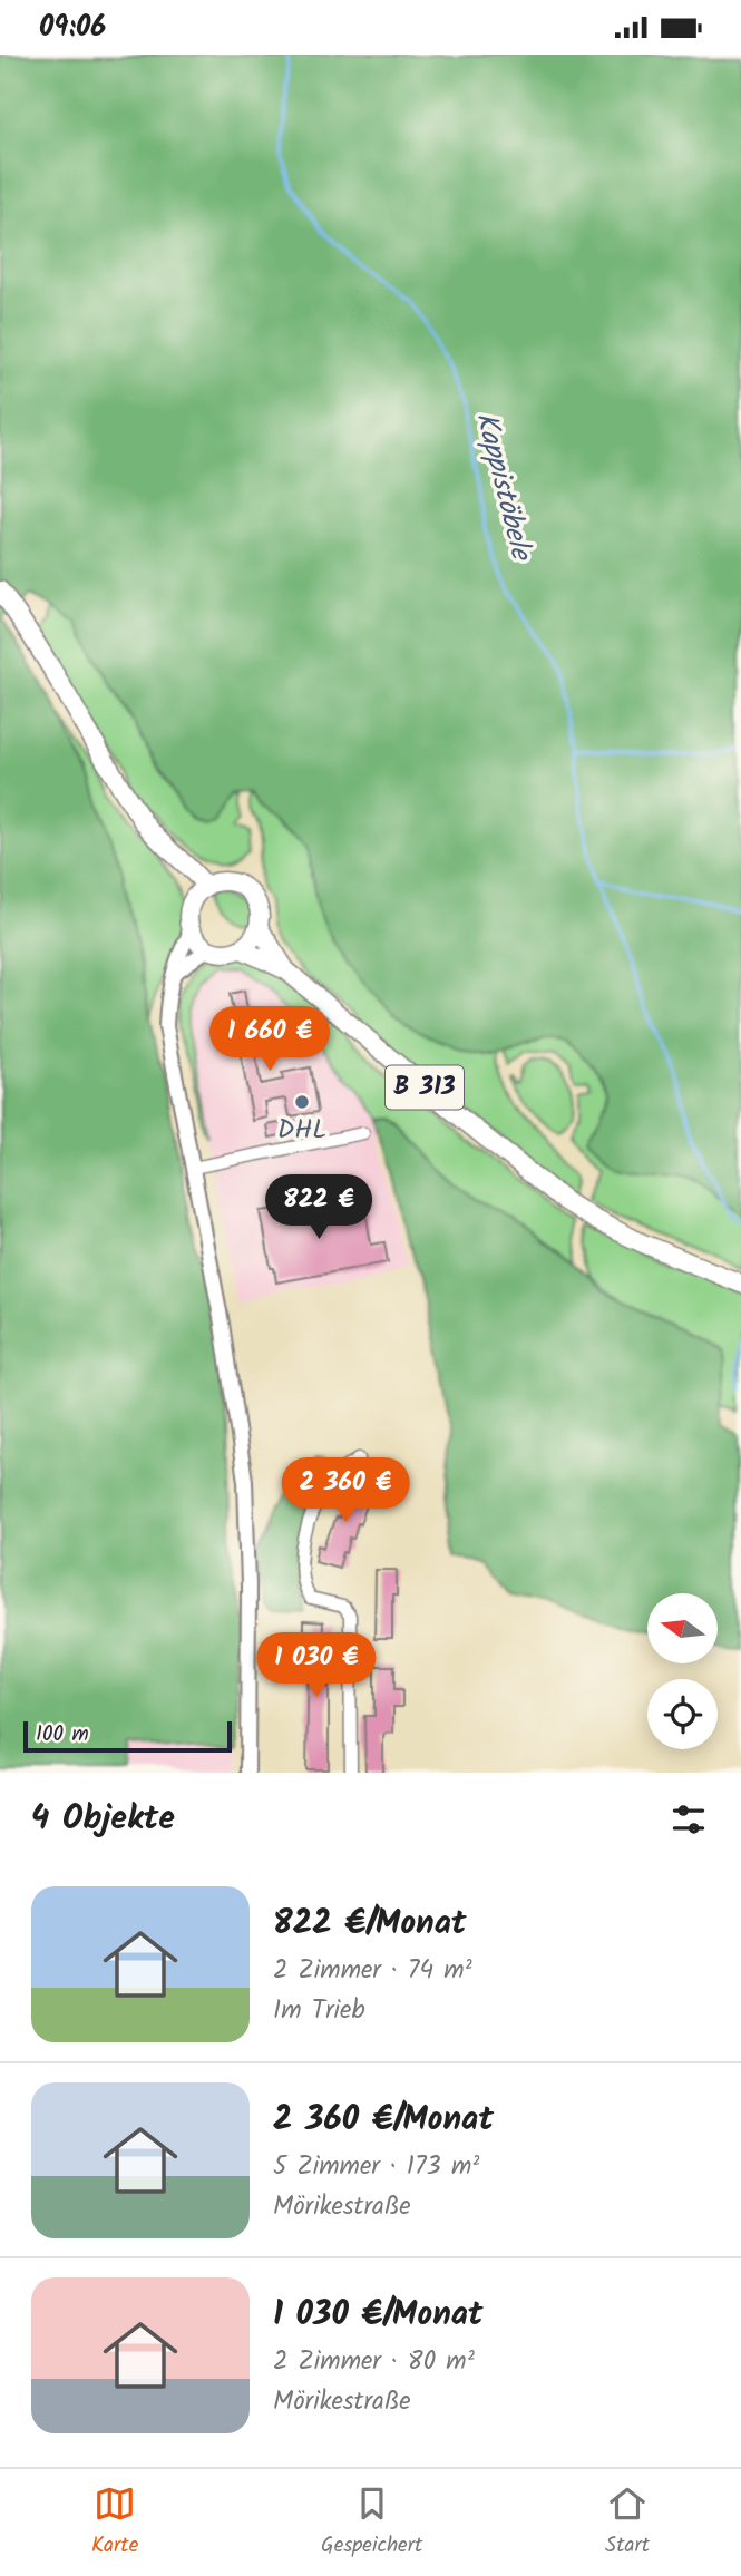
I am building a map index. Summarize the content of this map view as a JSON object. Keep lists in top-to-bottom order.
{
  "streets": {
    "main road": ["B 313"]
  },
  "water": ["Kappistöbele"],
  "places": ["DHL"],
  "scale_bar": "100 m",
  "north": "left",
  "page": {
    "status": "09:06",
    "price": [
      "1 660 €",
      "822 €",
      "2 360 €",
      "1 030 €"
    ],
    "scale": "100 m",
    "heading": "4 Objekte",
    "list": [
      {
        "name": "822 €/Monat",
        "note": "2 Zimmer · 74 m² · Im Trieb"
      },
      {
        "name": "2 360 €/Monat",
        "note": "5 Zimmer · 173 m² · Mörikestraße"
      },
      {
        "name": "1 030 €/Monat",
        "note": "2 Zimmer · 80 m² · Mörikestraße"
      }
    ],
    "tabs": ["Karte", "Gespeichert", "Start"]
  }
}
